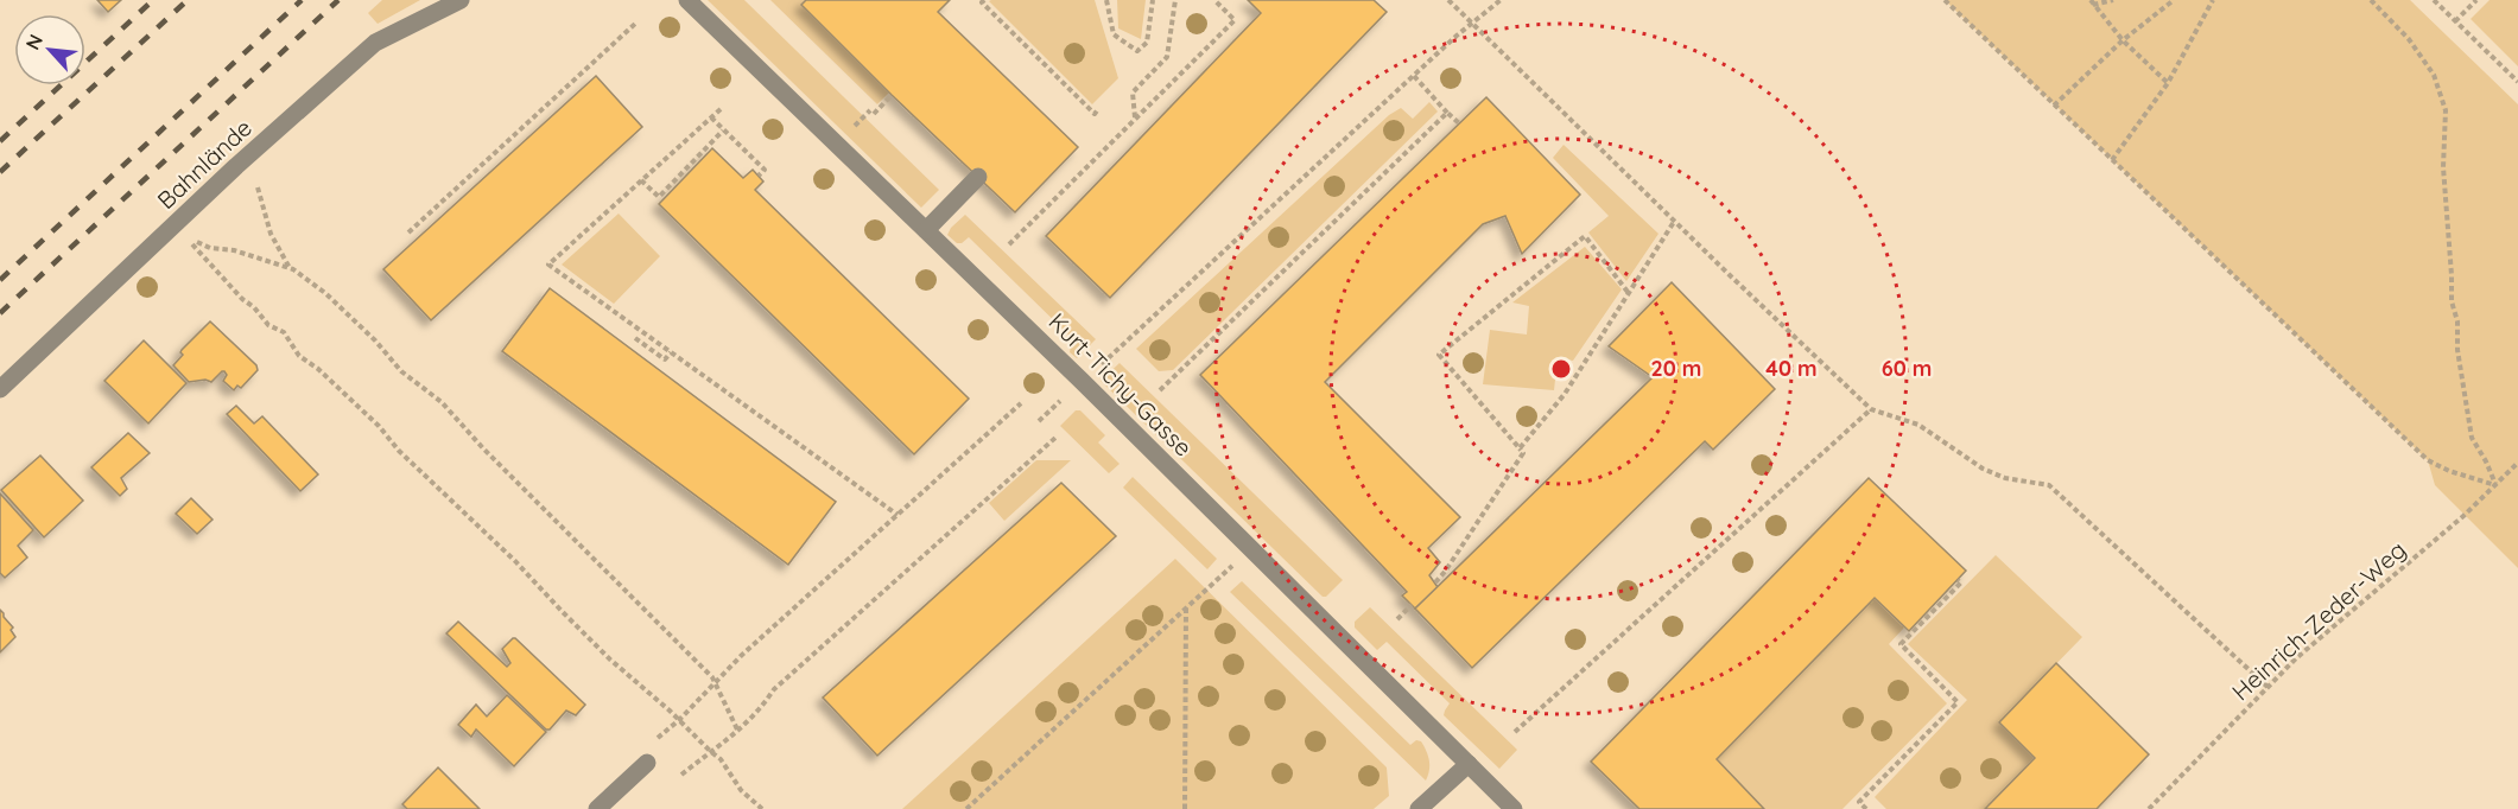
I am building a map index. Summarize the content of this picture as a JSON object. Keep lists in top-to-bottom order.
{
  "streets": {
    "street": ["Bahnlände", "Kurt-Tichy-Gasse"],
    "path": ["Heinrich-Zeder-Weg"]
  },
  "north": "top left",
  "rings": ["20 m", "40 m", "60 m"]
}
